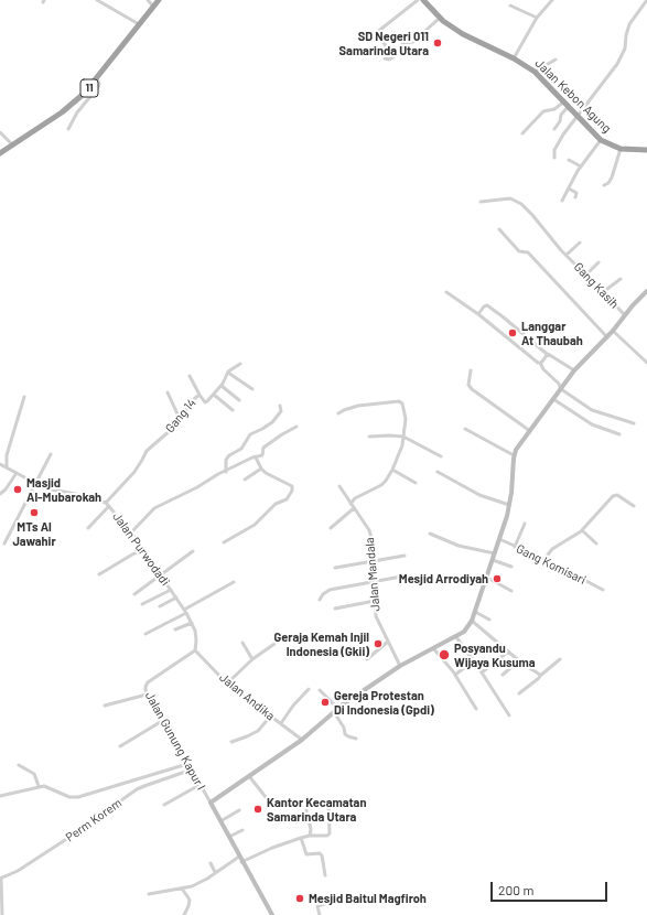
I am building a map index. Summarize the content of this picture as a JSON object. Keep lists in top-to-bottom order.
{
  "streets": {
    "highway": ["11", "Jalan Kebon Agung"],
    "street": [
      "Gang Kasih",
      "Gang 14",
      "Jalan Purwodadi",
      "Gang Komisari",
      "Jalan Mandala",
      "Jalan Andika",
      "Jalan Gunung Kapur I",
      "Perm Korem"
    ]
  },
  "crossings": [
    ["Gang 14", "Jalan Purwodadi"],
    ["Jalan Purwodadi", "Jalan Andika"],
    ["Jalan Purwodadi", "Jalan Gunung Kapur I"],
    ["Jalan Andika", "Jalan Gunung Kapur I"],
    ["Jalan Gunung Kapur I", "Perm Korem"]
  ],
  "places": [
    "SD Negeri 011 Samarinda Utara",
    "Langgar At Thaubah",
    "Masjid Al-Mubarokah",
    "MTs Al Jawahir",
    "Mesjid Arrodiyah",
    "Geraja Kemah Injil Indonesia (Gkii)",
    "Posyandu Wijaya Kusuma",
    "Gereja Protestan Di Indonesia (Gpdi)",
    "Kantor Kecamatan Samarinda Utara",
    "Mesjid Baitul Magfiroh"
  ],
  "scale_bar": "200 m"
}
